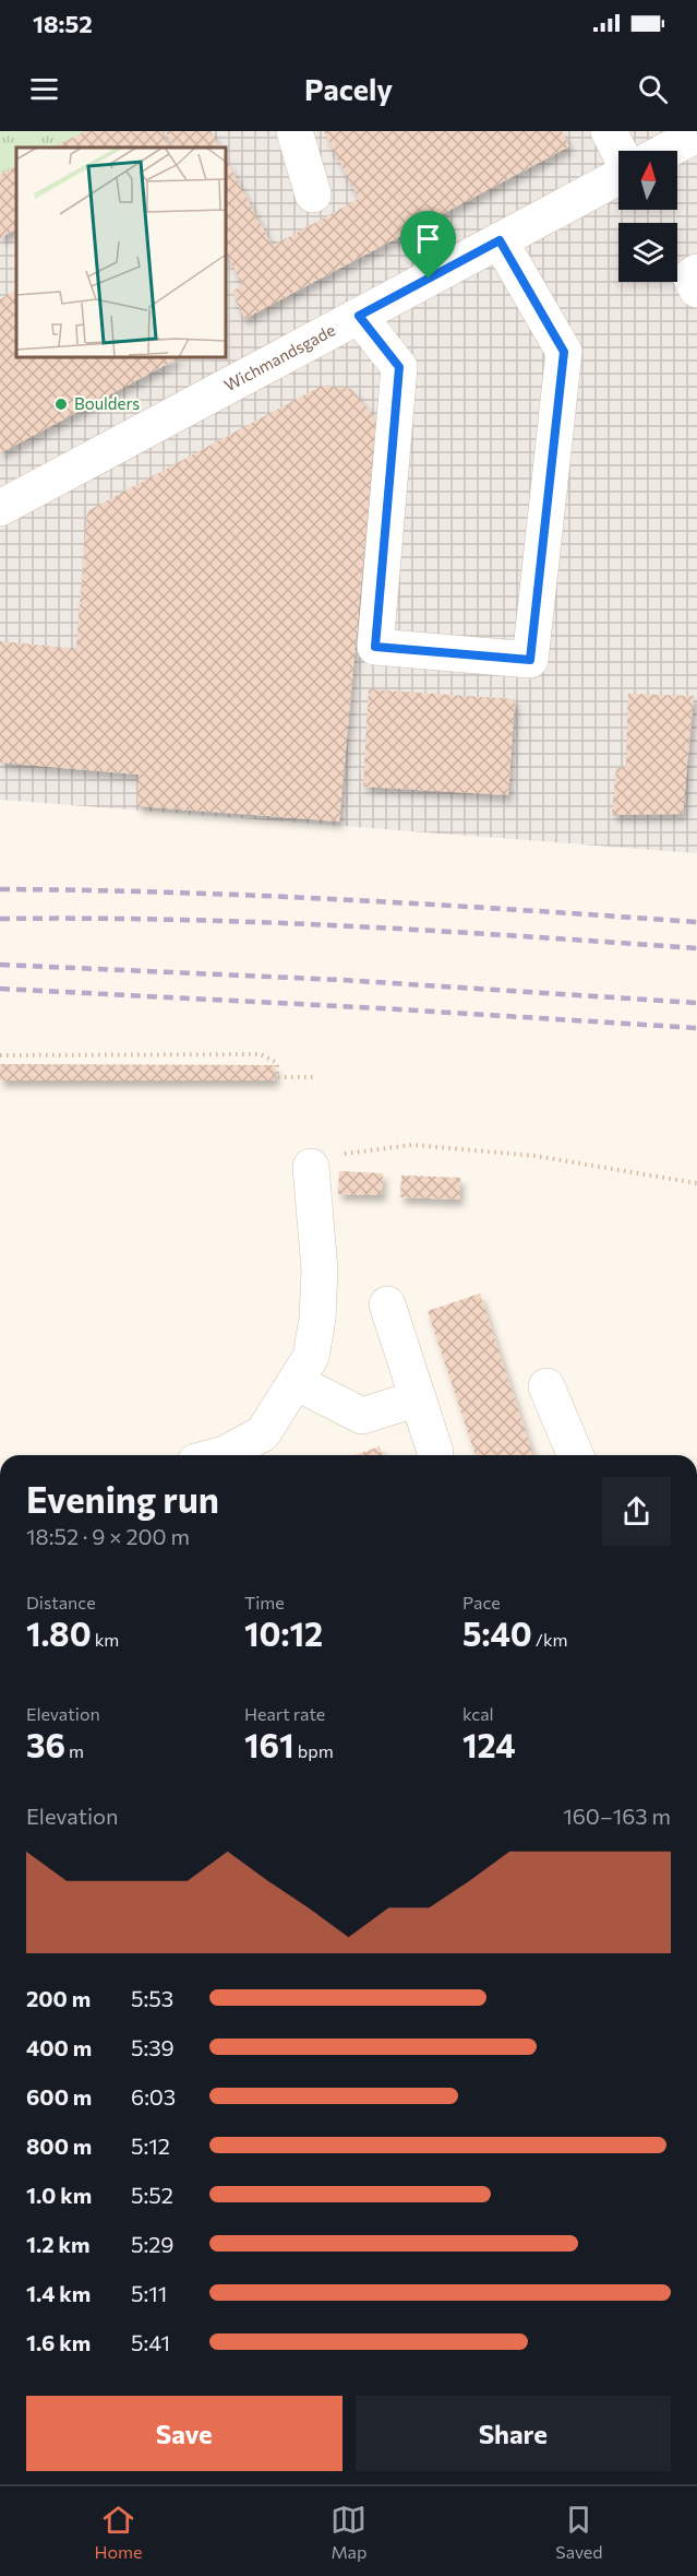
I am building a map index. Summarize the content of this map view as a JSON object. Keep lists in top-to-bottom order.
{
  "streets": {
    "street": ["Wichmandsgade"]
  },
  "places": ["Boulders"],
  "north": "top",
  "page": {
    "status": "18:52",
    "header": "Pacely",
    "heading": ["Evening run", "18:52 · 9 × 200 m"],
    "stats": [
      ["Distance", "1.80 km"],
      ["Time", "10:12"],
      ["Pace", "5:40 /km"],
      ["Elevation", "36 m"],
      ["Heart rate", "161 bpm"],
      ["kcal", "124"]
    ],
    "chart": ["Elevation", "160–163 m"],
    "list": [
      {
        "name": "200 m",
        "note": "5:53"
      },
      {
        "name": "400 m",
        "note": "5:39"
      },
      {
        "name": "600 m",
        "note": "6:03"
      },
      {
        "name": "800 m",
        "note": "5:12"
      },
      {
        "name": "1.0 km",
        "note": "5:52"
      },
      {
        "name": "1.2 km",
        "note": "5:29"
      },
      {
        "name": "1.4 km",
        "note": "5:11"
      },
      {
        "name": "1.6 km",
        "note": "5:41"
      }
    ],
    "buttons": ["Save", "Share"],
    "tabs": ["Home", "Map", "Saved"]
  }
}
